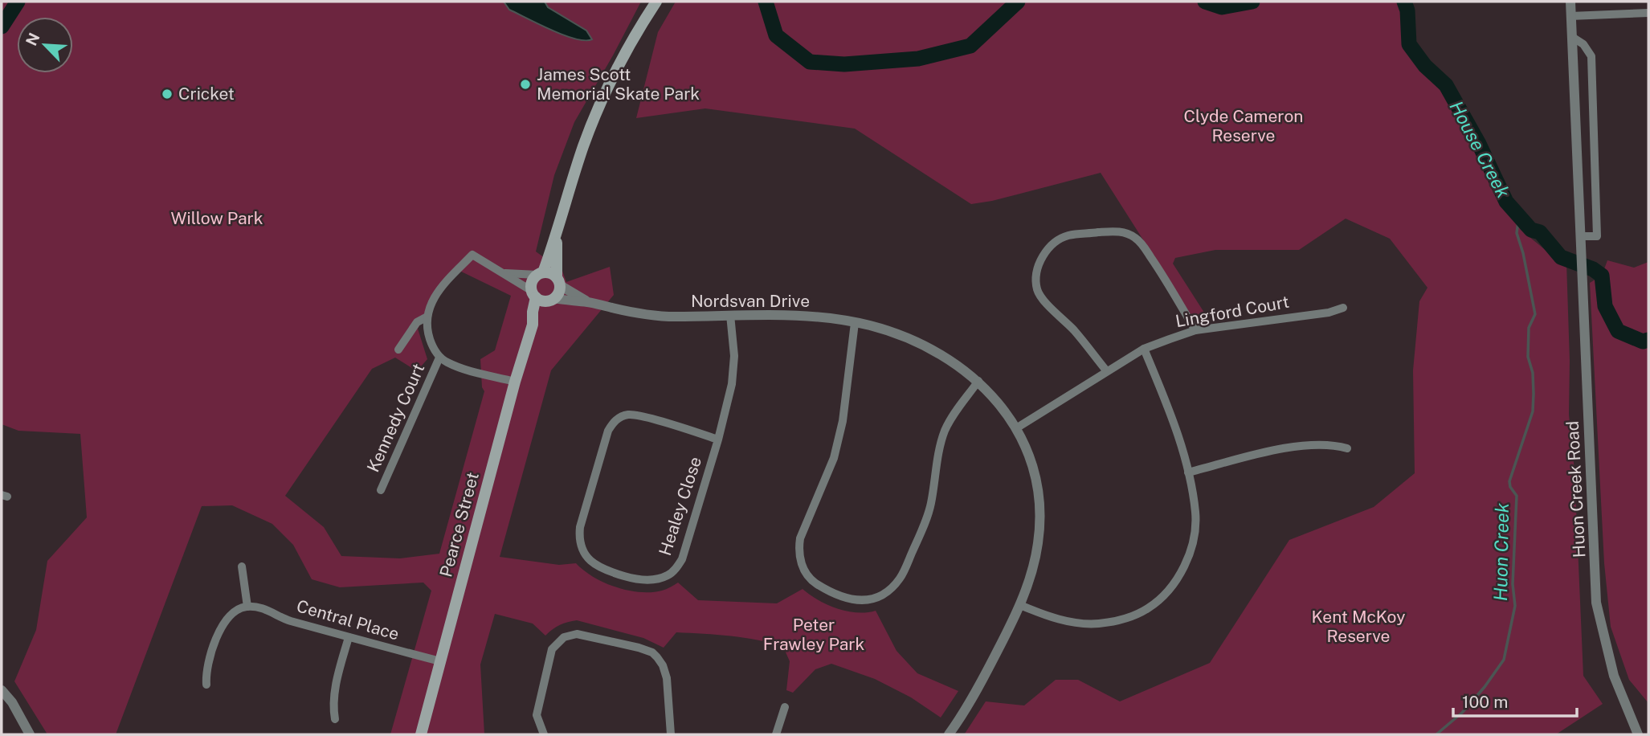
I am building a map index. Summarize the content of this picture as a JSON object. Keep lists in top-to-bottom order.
{
  "streets": {
    "main road": ["Pearce Street"],
    "street": [
      "Nordsvan Drive",
      "Lingford Court",
      "Kennedy Court",
      "Huon Creek Road",
      "Healey Close",
      "Central Place"
    ]
  },
  "crossings": [
    ["Nordsvan Drive", "Lingford Court"],
    ["Nordsvan Drive", "Healey Close"],
    ["Nordsvan Drive", "Pearce Street"],
    ["Kennedy Court", "Pearce Street"],
    ["Pearce Street", "Central Place"]
  ],
  "water": ["House Creek", "Huon Creek"],
  "parks": [
    "Clyde Cameron Reserve",
    "Willow Park",
    "Kent McKoy Reserve",
    "Peter Frawley Park"
  ],
  "places": ["James Scott Memorial Skate Park", "Cricket"],
  "scale_bar": "100 m",
  "north": "top left"
}
